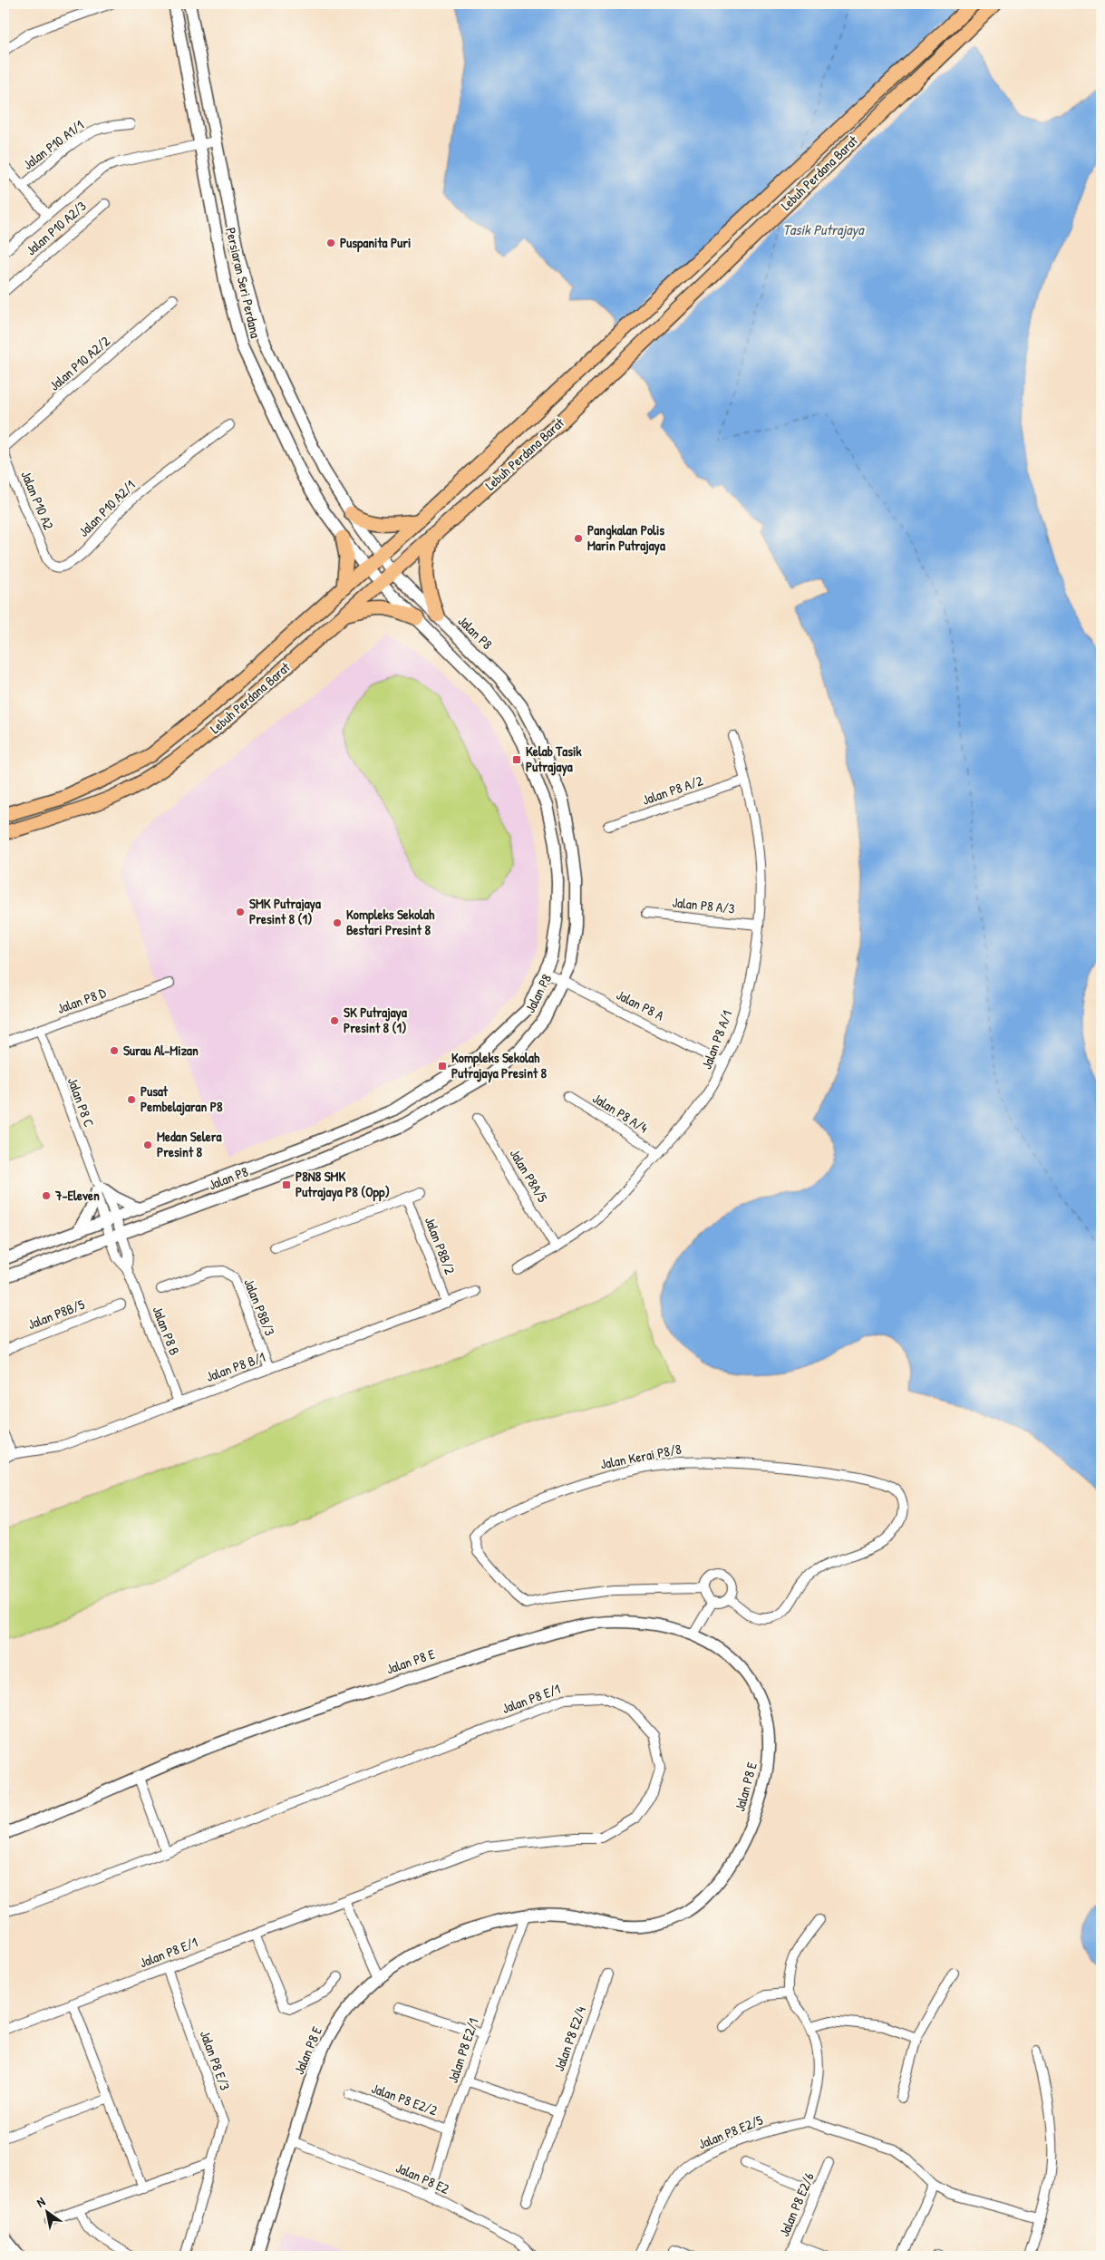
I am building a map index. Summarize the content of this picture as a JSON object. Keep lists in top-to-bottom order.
{
  "streets": {
    "main road": ["Lebuh Perdana Barat"],
    "street": [
      "Jalan P10 A1/1",
      "Jalan P10 A2/3",
      "Persiaran Seri Perdana",
      "Jalan P10 A2/2",
      "Jalan P10 A2",
      "Jalan P10 A2/1",
      "Jalan P8",
      "Jalan P8 A/2",
      "Jalan P8 A/3",
      "Jalan P8 D",
      "Jalan P8 A",
      "Jalan P8 A/1",
      "Jalan P8 C",
      "Jalan P8 A/4",
      "Jalan P8A/5",
      "Jalan P8B/2",
      "Jalan P8B/3",
      "Jalan P8B/5",
      "Jalan P8 B",
      "Jalan P8 B/1",
      "Jalan Kerai P8/8",
      "Jalan P8 E",
      "Jalan P8 E/1",
      "Jalan P8 E2/4",
      "Jalan P8 E2/1",
      "Jalan P8 E/3",
      "Jalan P8 E2/2",
      "Jalan P8 E2/5",
      "Jalan P8 E2",
      "Jalan P8 E2/6"
    ]
  },
  "crossings": [
    ["Lebuh Perdana Barat", "Persiaran Seri Perdana"],
    ["Lebuh Perdana Barat", "Jalan P8"],
    ["Persiaran Seri Perdana", "Jalan P8"],
    ["Jalan P10 A2", "Jalan P10 A2/1"],
    ["Jalan P8", "Jalan P8 A"],
    ["Jalan P8", "Jalan P8 C"],
    ["Jalan P8", "Jalan P8 B"],
    ["Jalan P8 A/2", "Jalan P8 A/1"],
    ["Jalan P8 A/3", "Jalan P8 A/1"],
    ["Jalan P8 D", "Jalan P8 C"],
    ["Jalan P8 A", "Jalan P8 A/1"],
    ["Jalan P8 A/1", "Jalan P8 A/4"],
    ["Jalan P8 A/1", "Jalan P8A/5"],
    ["Jalan P8 C", "Jalan P8 B"],
    ["Jalan P8B/2", "Jalan P8 B/1"],
    ["Jalan P8B/3", "Jalan P8 B/1"],
    ["Jalan P8 B", "Jalan P8 B/1"],
    ["Jalan P8 E", "Jalan P8 E2/1"],
    ["Jalan P8 E", "Jalan P8 E2"],
    ["Jalan P8 E/1", "Jalan P8 E/3"],
    ["Jalan P8 E2/1", "Jalan P8 E2/2"],
    ["Jalan P8 E2/1", "Jalan P8 E2"]
  ],
  "water": ["Tasik Putrajaya"],
  "places": {
    "other": [
      "Puspanita Puri",
      "Pangkalan Polis Marin Putrajaya",
      "SMK Putrajaya Presint 8 (1)",
      "Kompleks Sekolah Bestari Presint 8",
      "SK Putrajaya Presint 8 (1)",
      "Surau Al-Mizan",
      "Pusat Pembelajaran P8",
      "Medan Selera Presint 8",
      "7-Eleven"
    ],
    "transit": ["Kelab Tasik Putrajaya", "Kompleks Sekolah Putrajaya Presint 8", "P8N8 SMK Putrajaya P8 (Opp)"]
  },
  "north": "top left"
}
